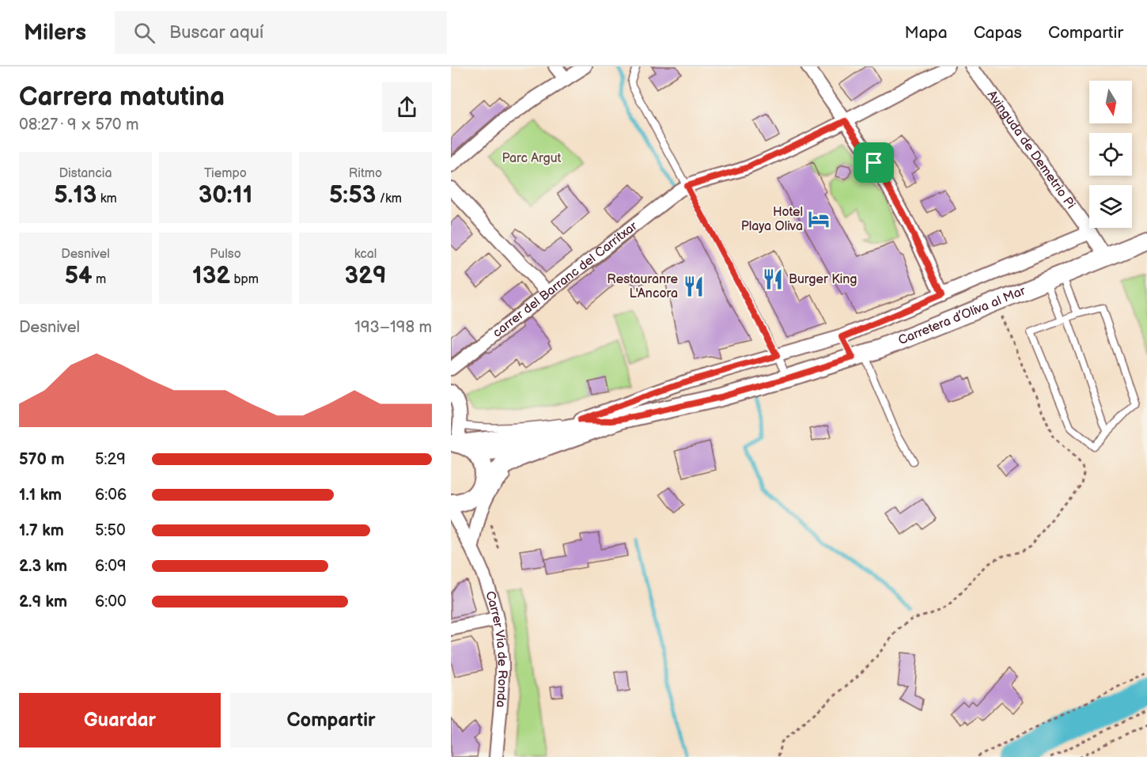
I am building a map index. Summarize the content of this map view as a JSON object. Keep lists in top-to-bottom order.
{
  "streets": {
    "street": [
      "Avinguda de Demetrio Pi",
      "carrer del Barranc del Carritxar",
      "Carretera d’Oliva al Mar",
      "Carrer Via de Ronda"
    ]
  },
  "crossings": [
    ["Avinguda de Demetrio Pi", "Carretera d’Oliva al Mar"]
  ],
  "parks": ["Parc Argut"],
  "places": {
    "hotel": ["Hotel Playa Oliva"],
    "restaurant": ["Burger King", "Restauranre L'Ancora"]
  },
  "north": "bottom",
  "page": {
    "header": "Milers",
    "search": "Buscar aquí",
    "nav": ["Mapa", "Capas", "Compartir"],
    "heading": ["Carrera matutina", "08:27 · 9 × 570 m"],
    "stats": [
      ["Distancia", "5.13 km"],
      ["Tiempo", "30:11"],
      ["Ritmo", "5:53 /km"],
      ["Desnivel", "54 m"],
      ["Pulso", "132 bpm"],
      ["kcal", "329"]
    ],
    "chart": ["Desnivel", "193–198 m"],
    "list": [
      {
        "name": "570 m",
        "note": "5:29"
      },
      {
        "name": "1.1 km",
        "note": "6:06"
      },
      {
        "name": "1.7 km",
        "note": "5:50"
      },
      {
        "name": "2.3 km",
        "note": "6:09"
      },
      {
        "name": "2.9 km",
        "note": "6:00"
      }
    ],
    "buttons": ["Guardar", "Compartir"]
  }
}
